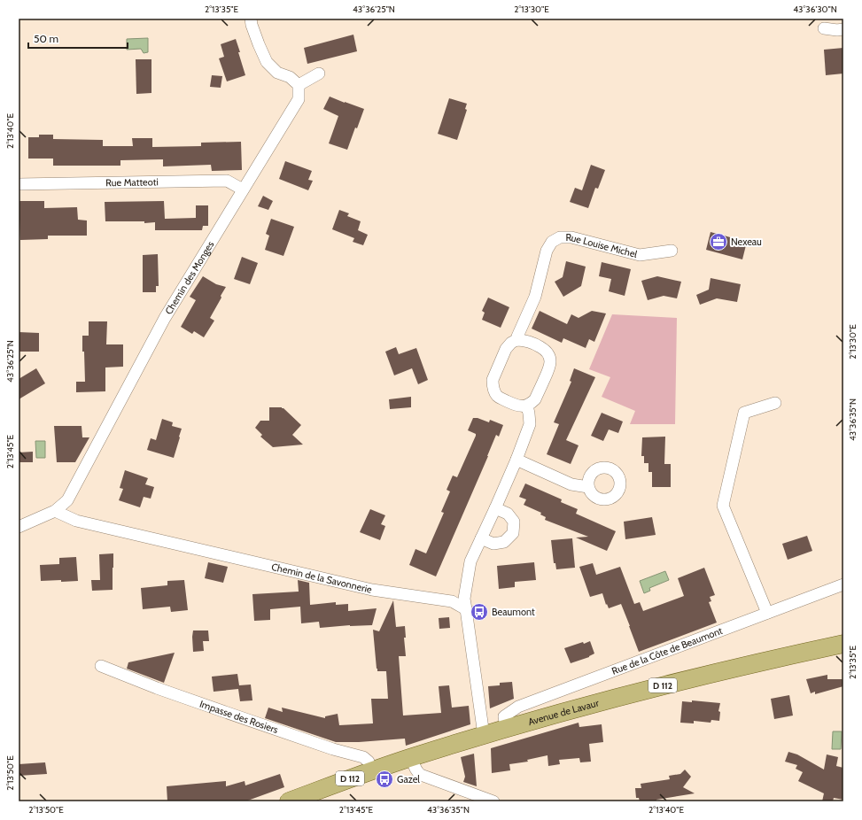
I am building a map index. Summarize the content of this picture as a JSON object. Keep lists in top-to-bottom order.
{
  "streets": {
    "main road": ["D 112", "Avenue de Lavaur"],
    "street": [
      "Rue Matteoti",
      "Rue Louise Michel",
      "Chemin des Monges",
      "Chemin de la Savonnerie",
      "Rue de la Côte de Beaumont",
      "Impasse des Rosiers"
    ]
  },
  "crossings": [
    ["Rue Matteoti", "Chemin des Monges"],
    ["Chemin des Monges", "Chemin de la Savonnerie"],
    ["Rue de la Côte de Beaumont", "Avenue de Lavaur"],
    ["Avenue de Lavaur", "Impasse des Rosiers"]
  ],
  "places": {
    "office": ["Nexeau"],
    "bus stop": ["Beaumont", "Gazel"]
  },
  "scale_bar": "50 m",
  "coordinates": [
    "2°13'35\"E",
    "43°36'25\"N",
    "2°13'30\"E",
    "43°36'30\"N",
    "2°13'40\"E",
    "43°36'35\"N",
    "2°13'45\"E",
    "2°13'50\"E"
  ]
}
